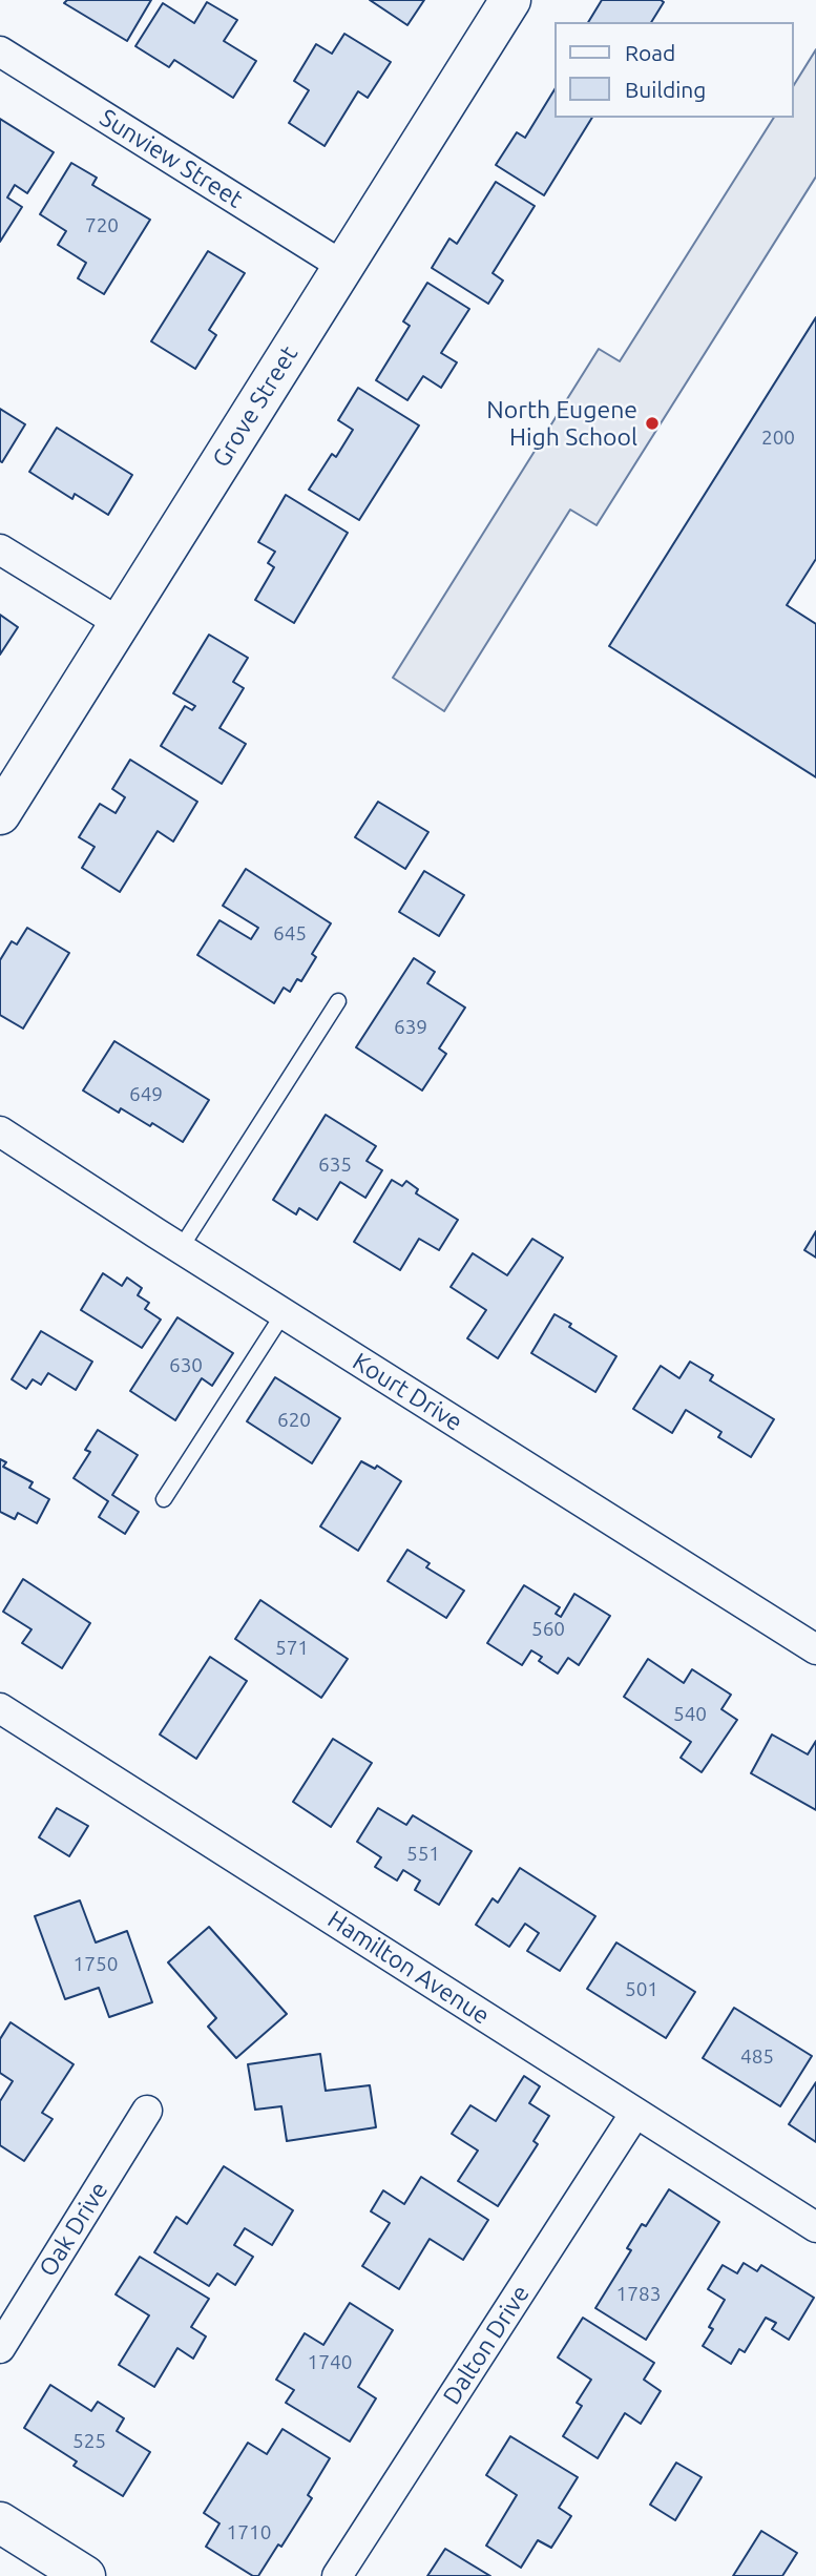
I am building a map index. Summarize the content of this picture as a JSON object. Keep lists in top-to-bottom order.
{
  "streets": {
    "street": [
      "Sunview Street",
      "Grove Street",
      "Kourt Drive",
      "Hamilton Avenue",
      "Oak Drive",
      "Dalton Drive"
    ]
  },
  "crossings": [
    ["Sunview Street", "Grove Street"],
    ["Hamilton Avenue", "Dalton Drive"]
  ],
  "places": ["North Eugene High School"],
  "house_numbers": [
    "720",
    "200",
    "645",
    "639",
    "649",
    "635",
    "630",
    "620",
    "560",
    "571",
    "540",
    "551",
    "1750",
    "501",
    "485",
    "1783",
    "1740",
    "525",
    "1710"
  ],
  "legend": ["Road", "Building"]
}
